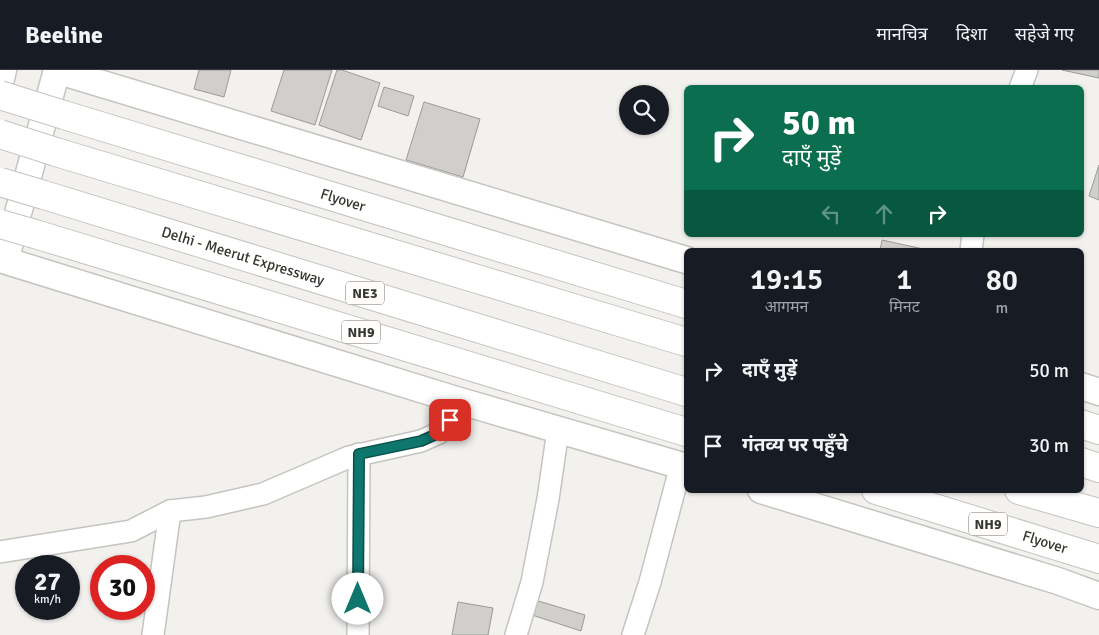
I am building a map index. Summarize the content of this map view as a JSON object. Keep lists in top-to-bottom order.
{
  "streets": {
    "highway": [
      "Flyover",
      "Delhi - Meerut Expressway",
      "NE3",
      "NH9"
    ]
  },
  "page": {
    "header": "Beeline",
    "nav": ["मानचित्र", "दिशा", "सहेजे गए"],
    "turn": ["50 m", "दाएँ मुड़ें"],
    "eta": [
      "19:15",
      "आगमन",
      "1",
      "मिनट",
      "80",
      "m"
    ],
    "list": [
      {
        "name": "दाएँ मुड़ें",
        "value": "50 m"
      },
      {
        "name": "गंतव्य पर पहुँचे",
        "value": "30 m"
      }
    ],
    "speed": "27 km/h",
    "limit": "30"
  }
}
